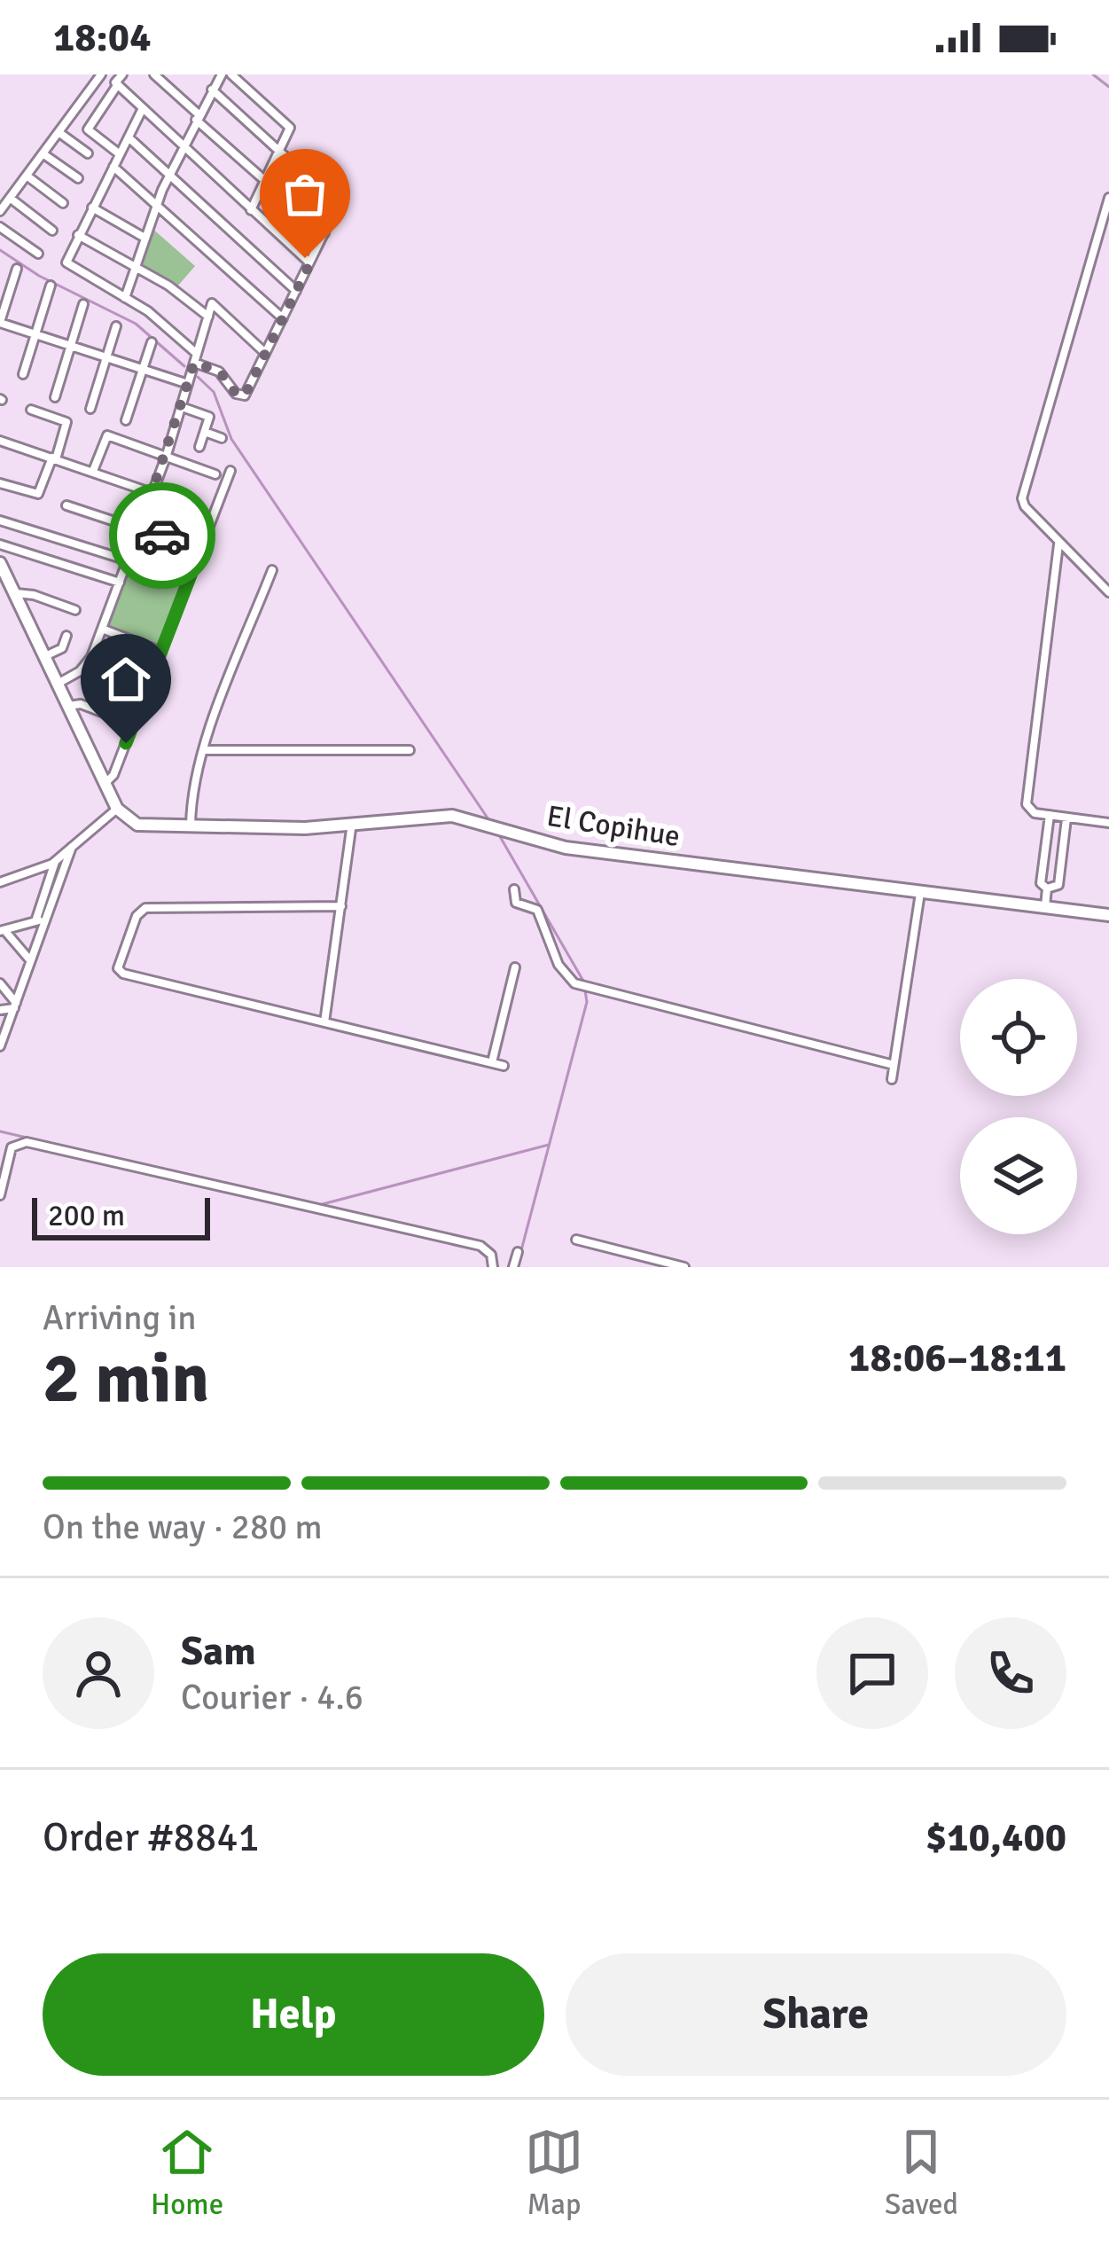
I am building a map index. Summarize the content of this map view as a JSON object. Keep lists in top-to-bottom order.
{
  "streets": {
    "main road": ["El Copihue"]
  },
  "scale_bar": "200 m",
  "page": {
    "status": "18:04",
    "scale": "200 m",
    "heading": ["2 min", "Arriving in", "18:06–18:11"],
    "panel": [
      "Sam",
      "Courier · 4.6",
      "Order #8841",
      "$10,400"
    ],
    "bar": "On the way · 280 m",
    "buttons": ["Help", "Share"],
    "tabs": ["Home", "Map", "Saved"]
  }
}
